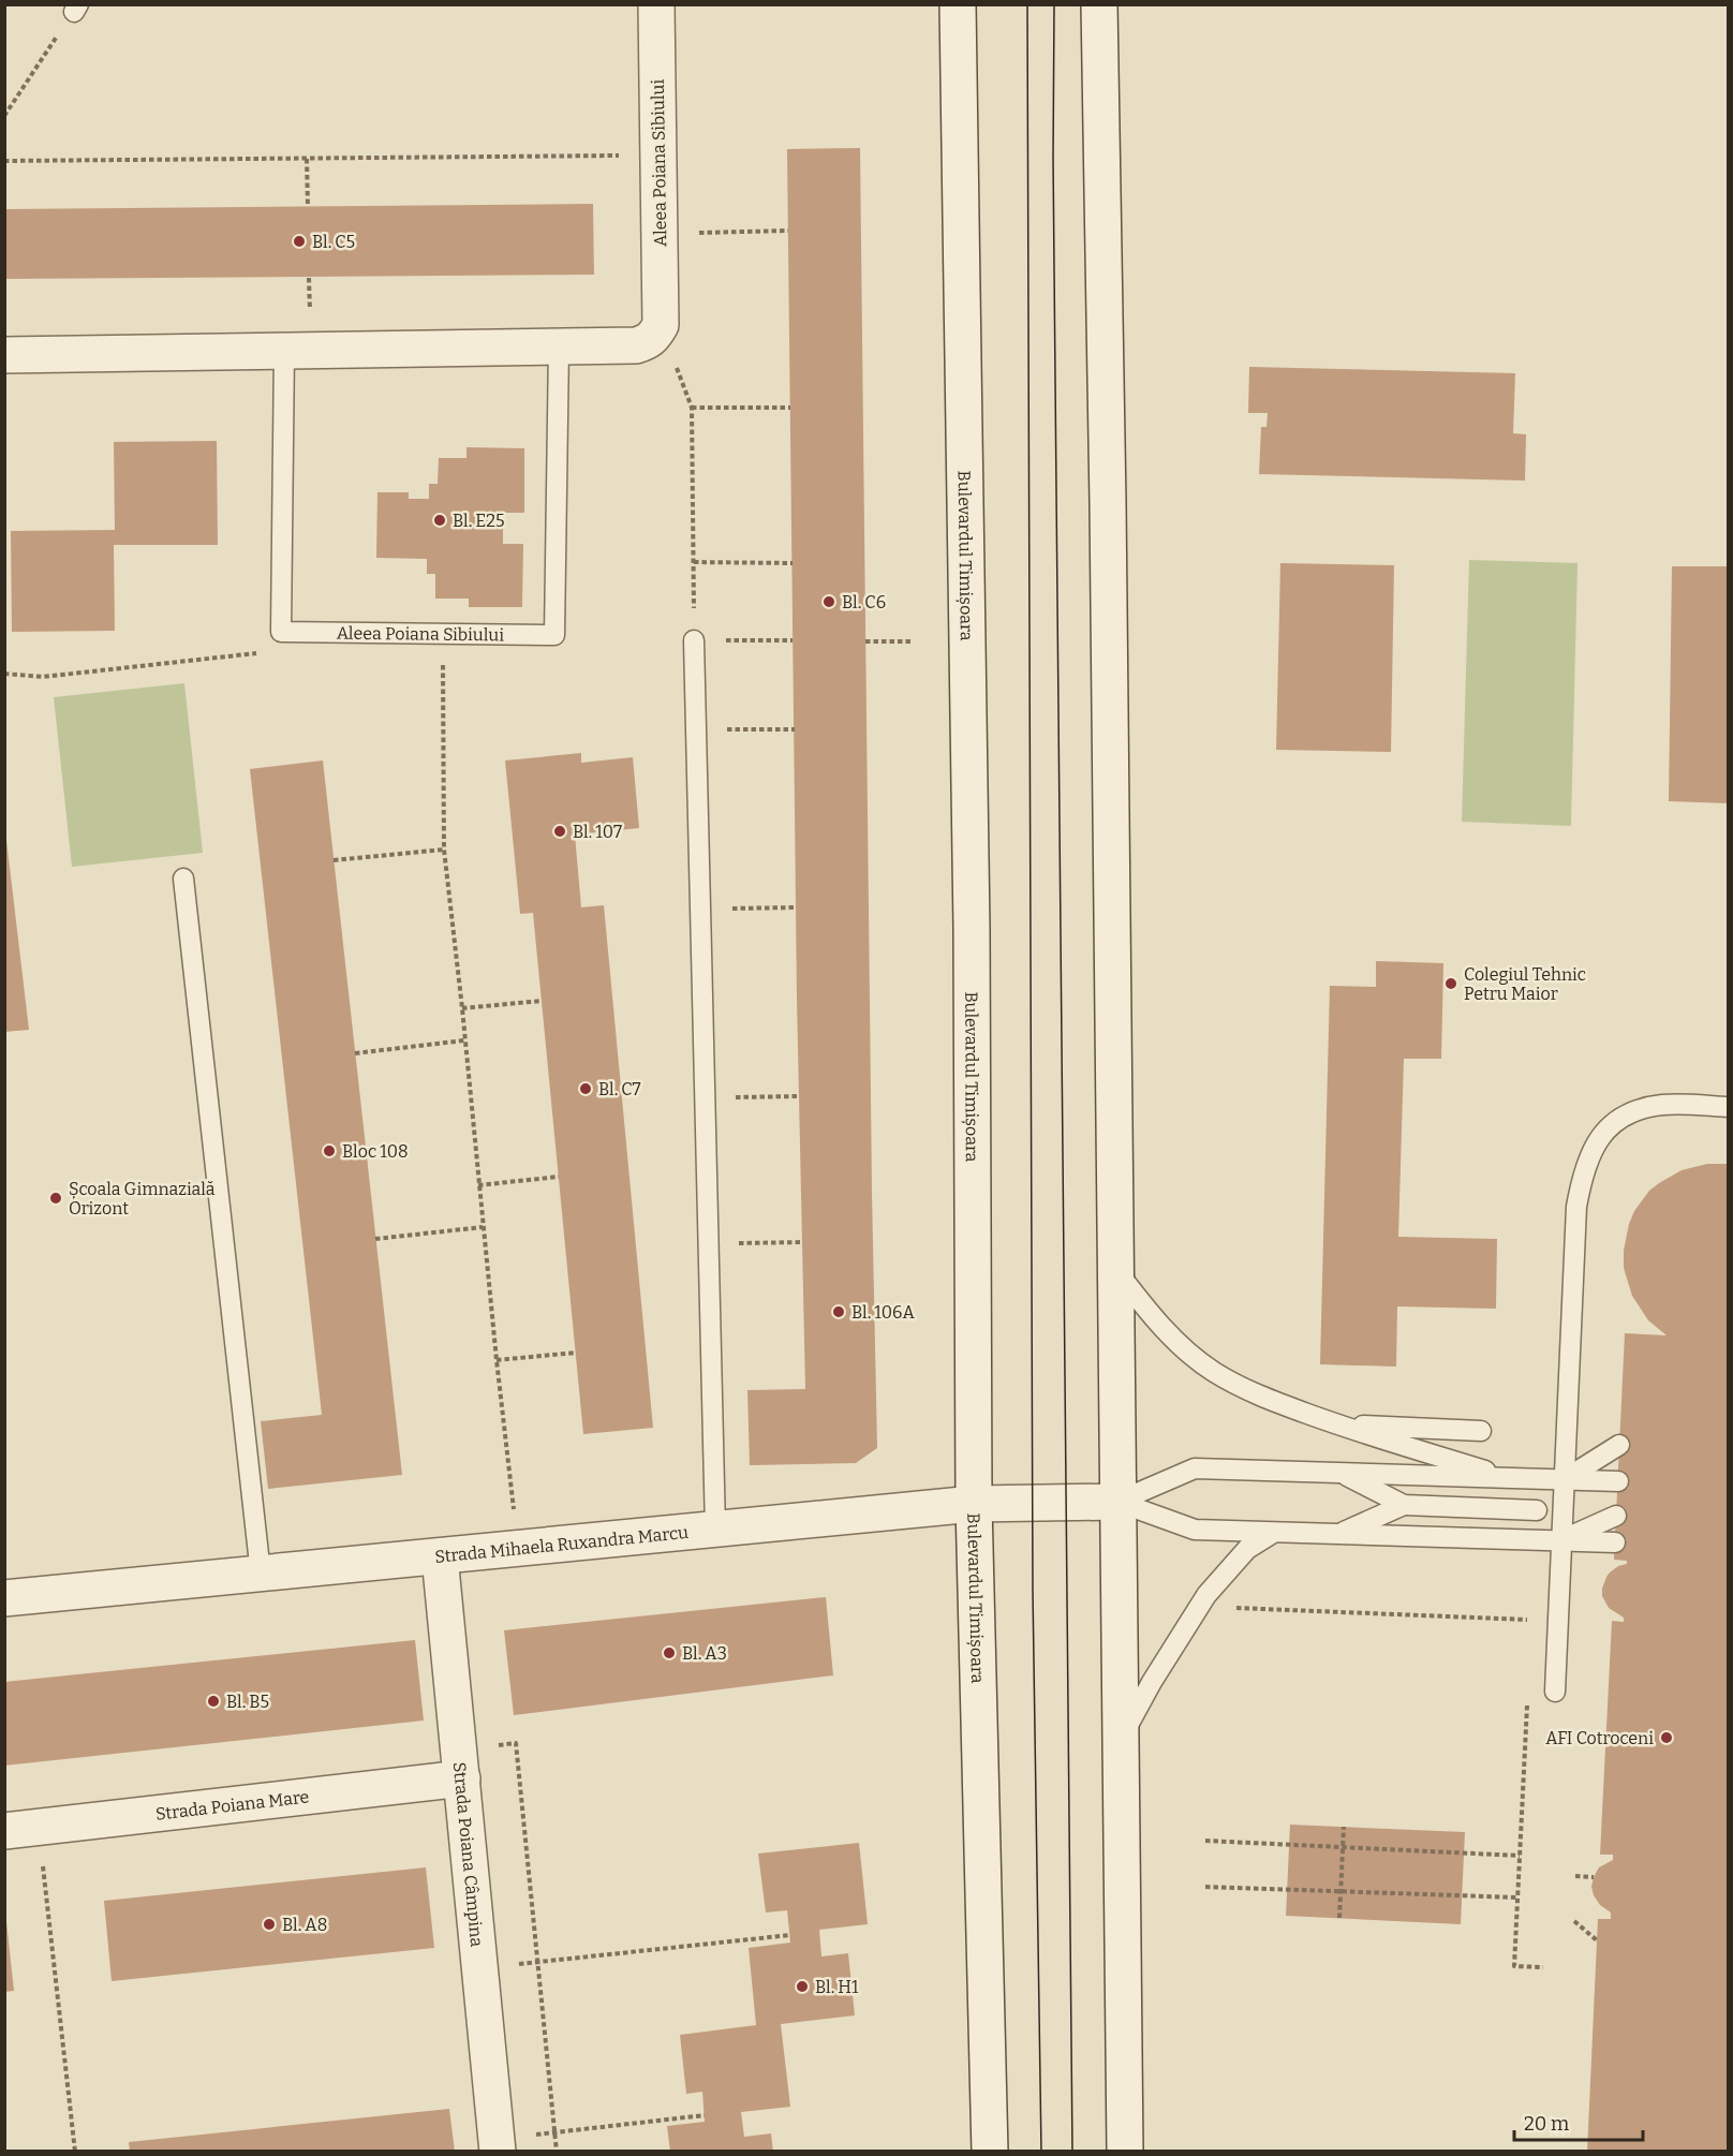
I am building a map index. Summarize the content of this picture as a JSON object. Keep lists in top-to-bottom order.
{
  "streets": {
    "main road": [
      "Aleea Poiana Sibiului",
      "Bulevardul Timișoara",
      "Strada Mihaela Ruxandra Marcu",
      "Strada Poiana Mare",
      "Strada Poiana Câmpina"
    ]
  },
  "crossings": [
    ["Bulevardul Timișoara", "Strada Mihaela Ruxandra Marcu"],
    ["Strada Mihaela Ruxandra Marcu", "Strada Poiana Câmpina"],
    ["Strada Poiana Mare", "Strada Poiana Câmpina"]
  ],
  "places": [
    "Bl. C5",
    "Bl. E25",
    "Bl. C6",
    "Bl. 107",
    "Colegiul Tehnic Petru Maior",
    "Bl. C7",
    "Bloc 108",
    "Școala Gimnazială Orizont",
    "Bl. 106A",
    "Bl. A3",
    "Bl. B5",
    "AFI Cotroceni",
    "Bl. A8",
    "Bl. H1"
  ],
  "scale_bar": "20 m"
}
